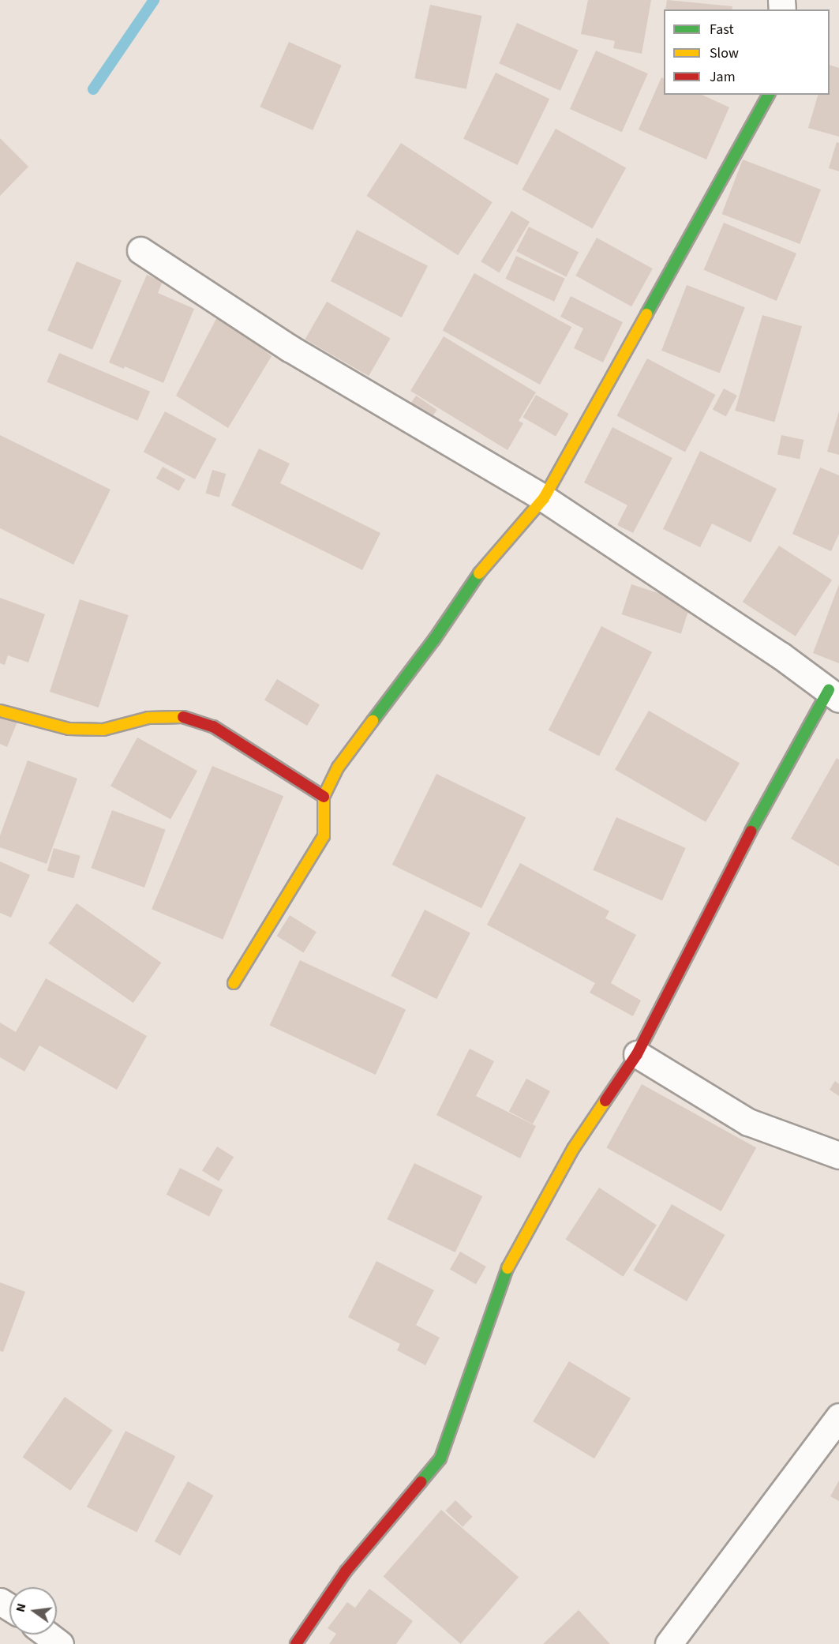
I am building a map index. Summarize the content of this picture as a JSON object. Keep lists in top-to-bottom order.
{
  "legend": ["Fast", "Slow", "Jam"],
  "north": "left"
}
